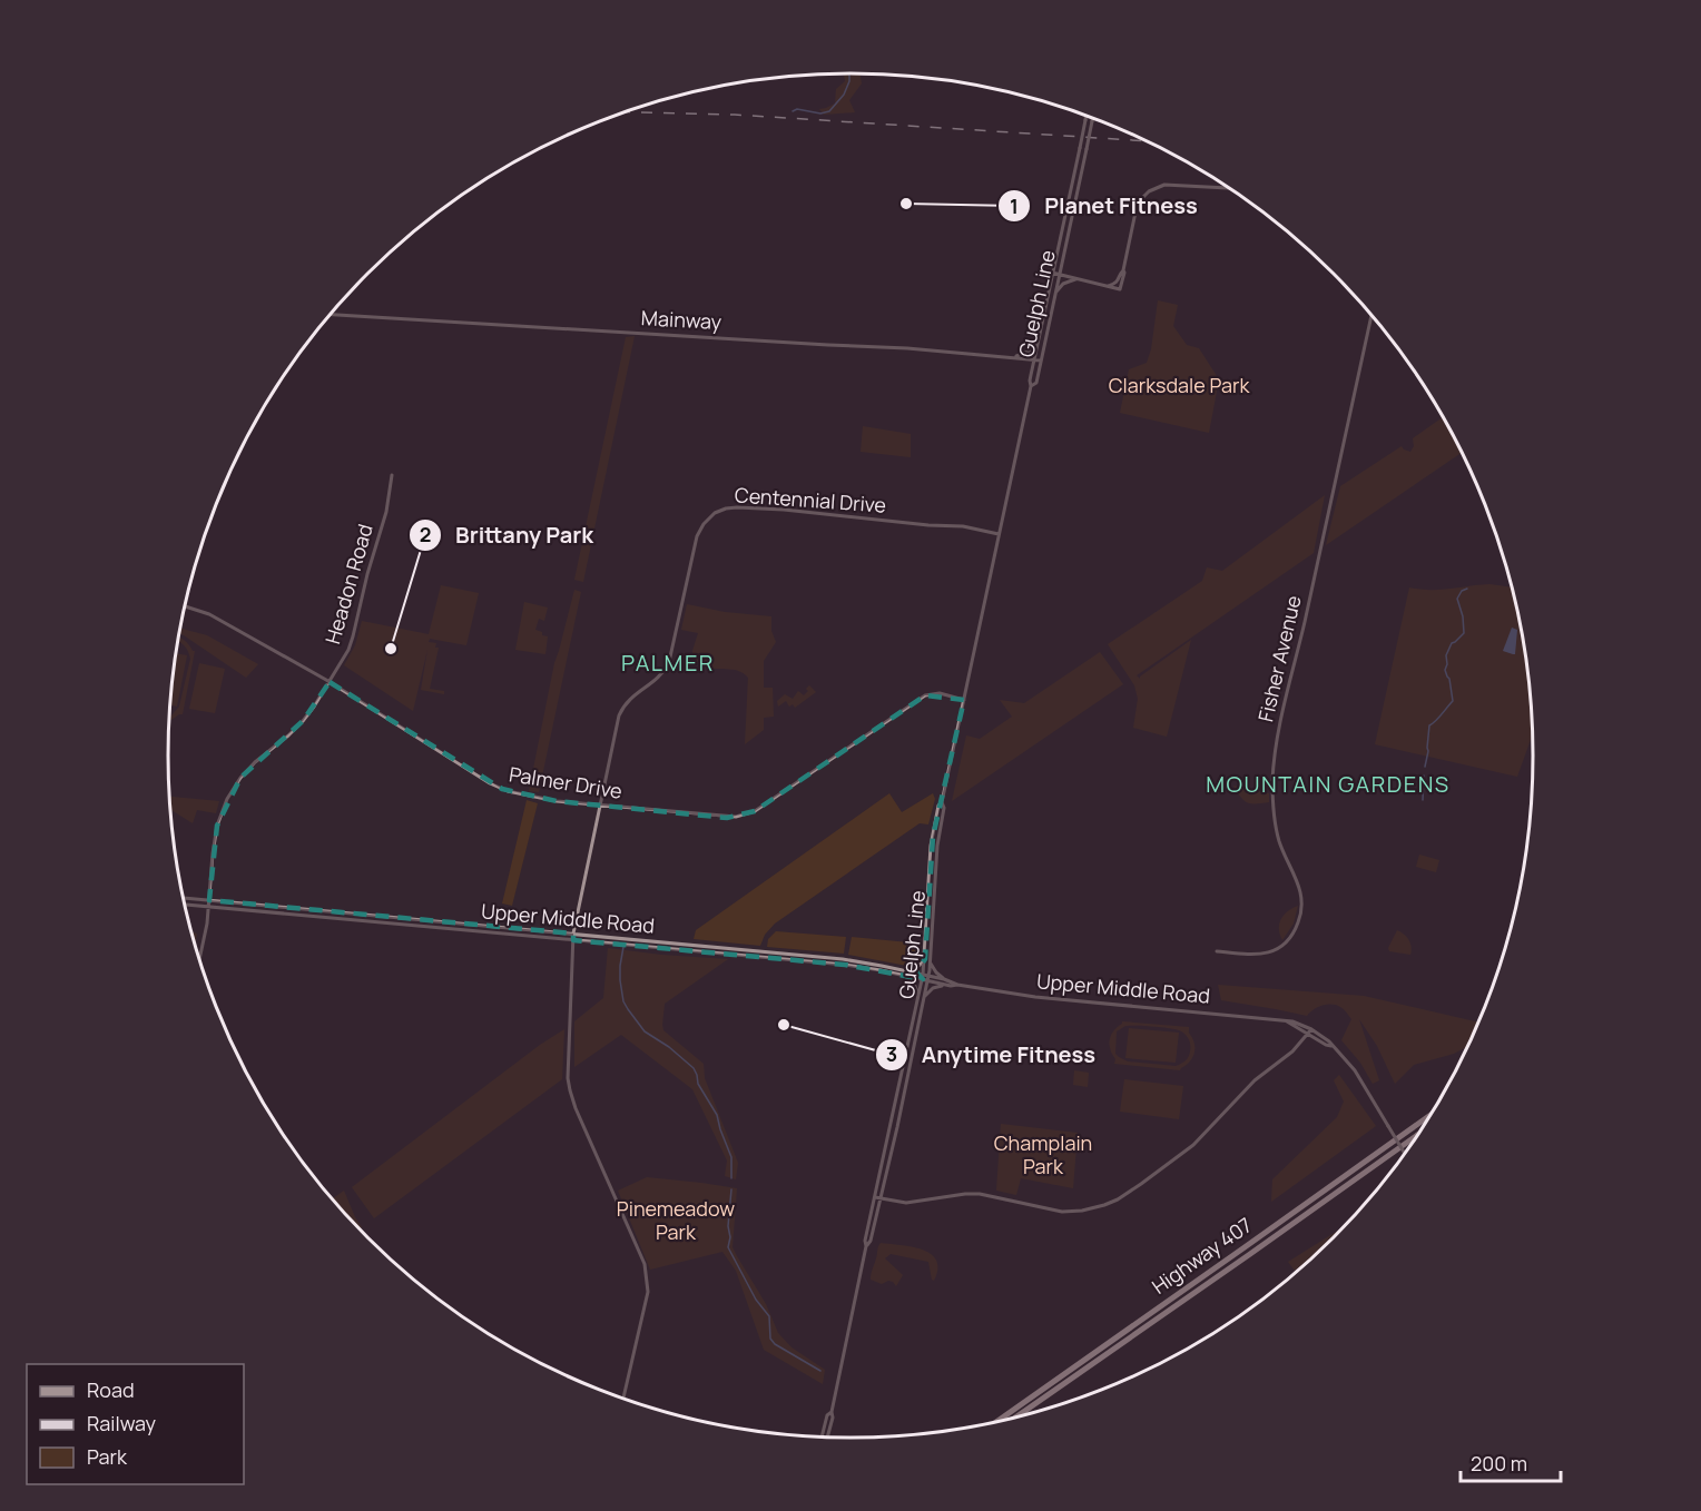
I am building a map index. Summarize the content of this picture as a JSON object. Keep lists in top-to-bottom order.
{
  "streets": {
    "highway": ["Highway 407"],
    "street": [
      "Guelph Line",
      "Mainway",
      "Centennial Drive",
      "Headon Road",
      "Fisher Avenue",
      "Palmer Drive",
      "Upper Middle Road"
    ]
  },
  "crossings": [
    ["Guelph Line", "Mainway"],
    ["Guelph Line", "Centennial Drive"],
    ["Guelph Line", "Palmer Drive"],
    ["Guelph Line", "Upper Middle Road"],
    ["Centennial Drive", "Palmer Drive"],
    ["Centennial Drive", "Upper Middle Road"],
    ["Headon Road", "Palmer Drive"],
    ["Headon Road", "Upper Middle Road"]
  ],
  "districts": ["PALMER", "MOUNTAIN GARDENS"],
  "parks": ["Clarksdale Park", "Champlain Park", "Pinemeadow Park"],
  "places": ["Planet Fitness", "Brittany Park", "Anytime Fitness"],
  "legend": ["Road", "Railway", "Park"],
  "scale_bar": "200 m"
}
